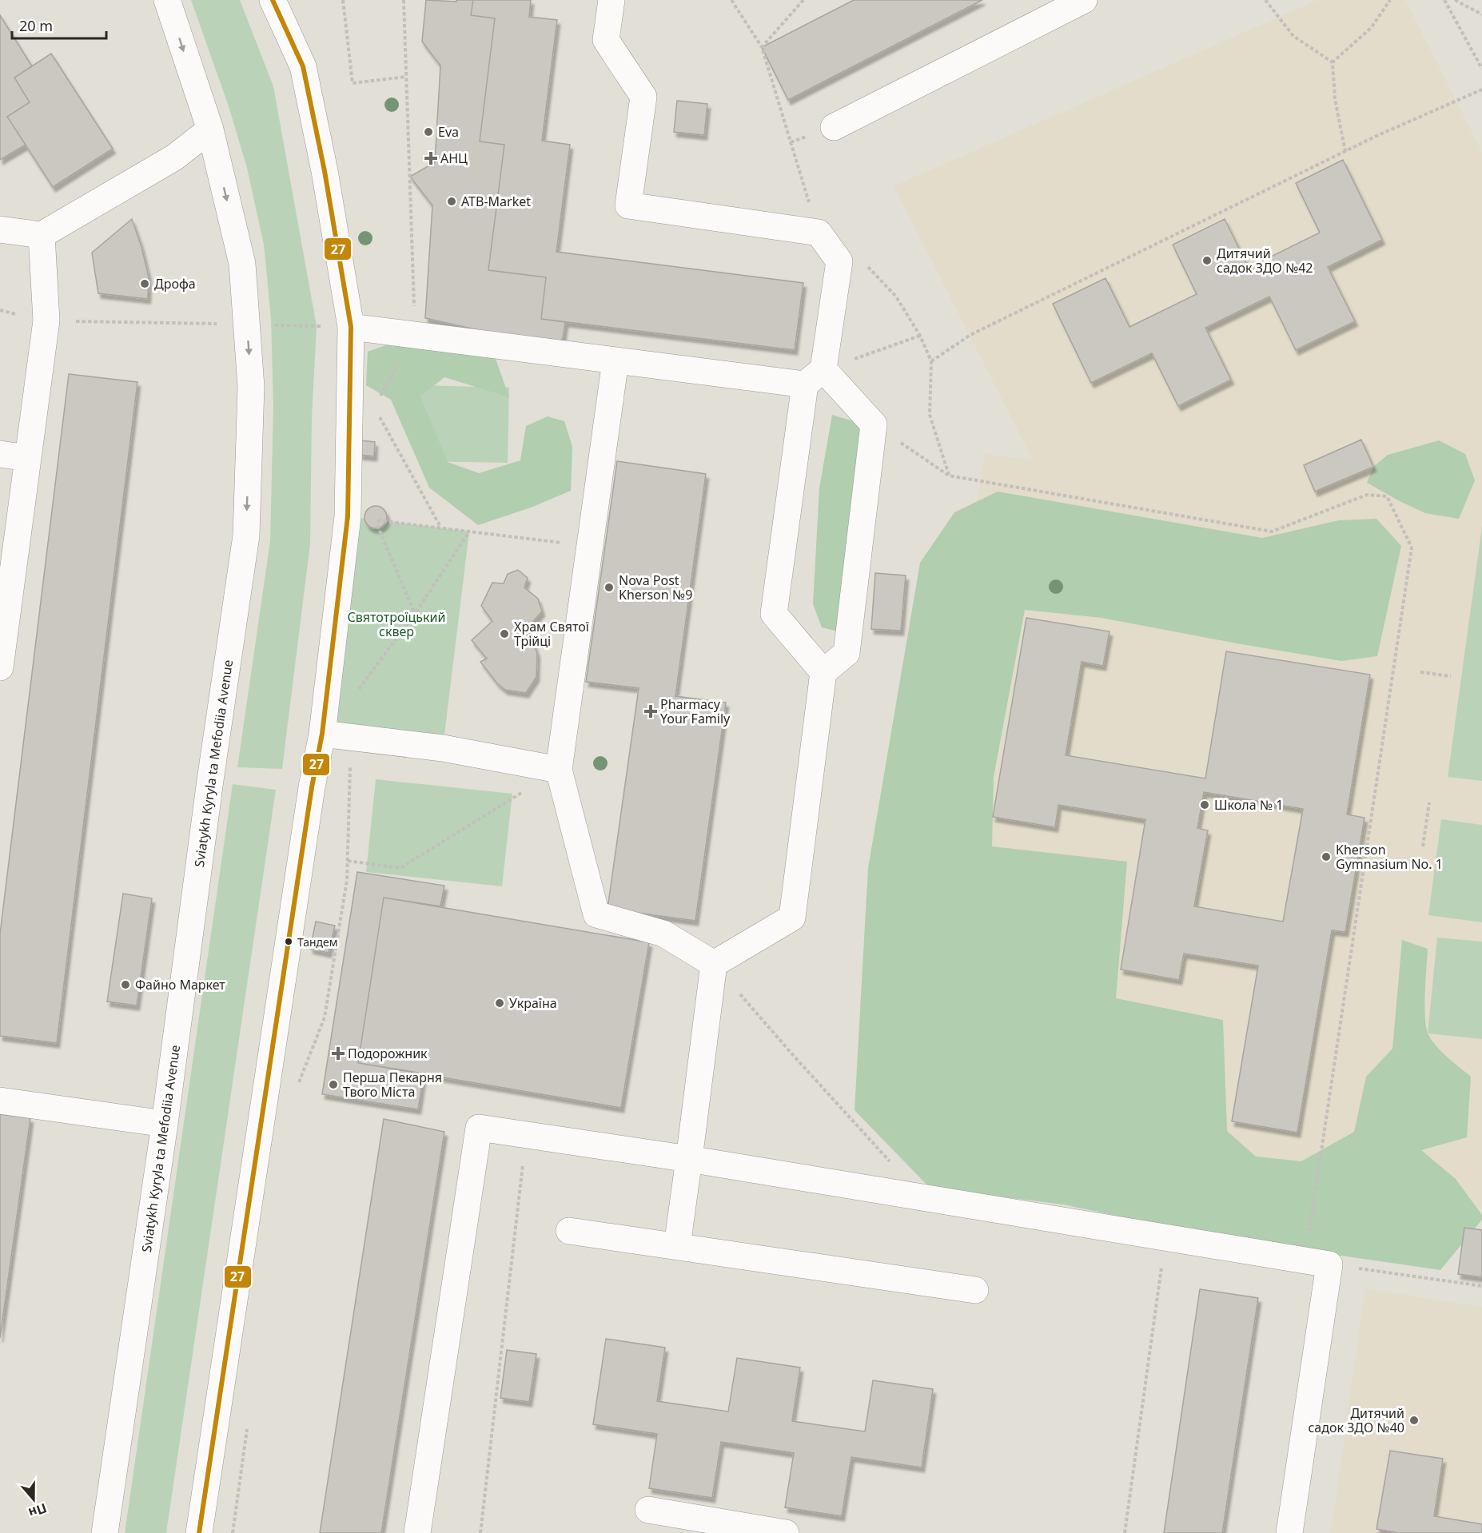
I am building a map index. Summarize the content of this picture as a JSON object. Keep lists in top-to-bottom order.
{
  "streets": {
    "street": ["Sviatykh Kyryla ta Mefodiia Avenue"]
  },
  "parks": ["Святотроїцький сквер"],
  "places": {
    "other": [
      "Eva",
      "ATB-Market",
      "Дитячий садок ЗДО №42",
      "Дрофа",
      "Nova Post Kherson №9",
      "Храм Святої Трійці",
      "Школа № 1",
      "Kherson Gymnasium No. 1",
      "Тандем",
      "Файно Маркет",
      "Україна",
      "Перша Пекарня Твого Міста",
      "Дитячий садок ЗДО №40"
    ],
    "health": ["АНЦ", "Pharmacy Your Family", "Подорожник"]
  },
  "lines": ["transit line 27"],
  "scale_bar": "20 m",
  "north": "bottom"
}
